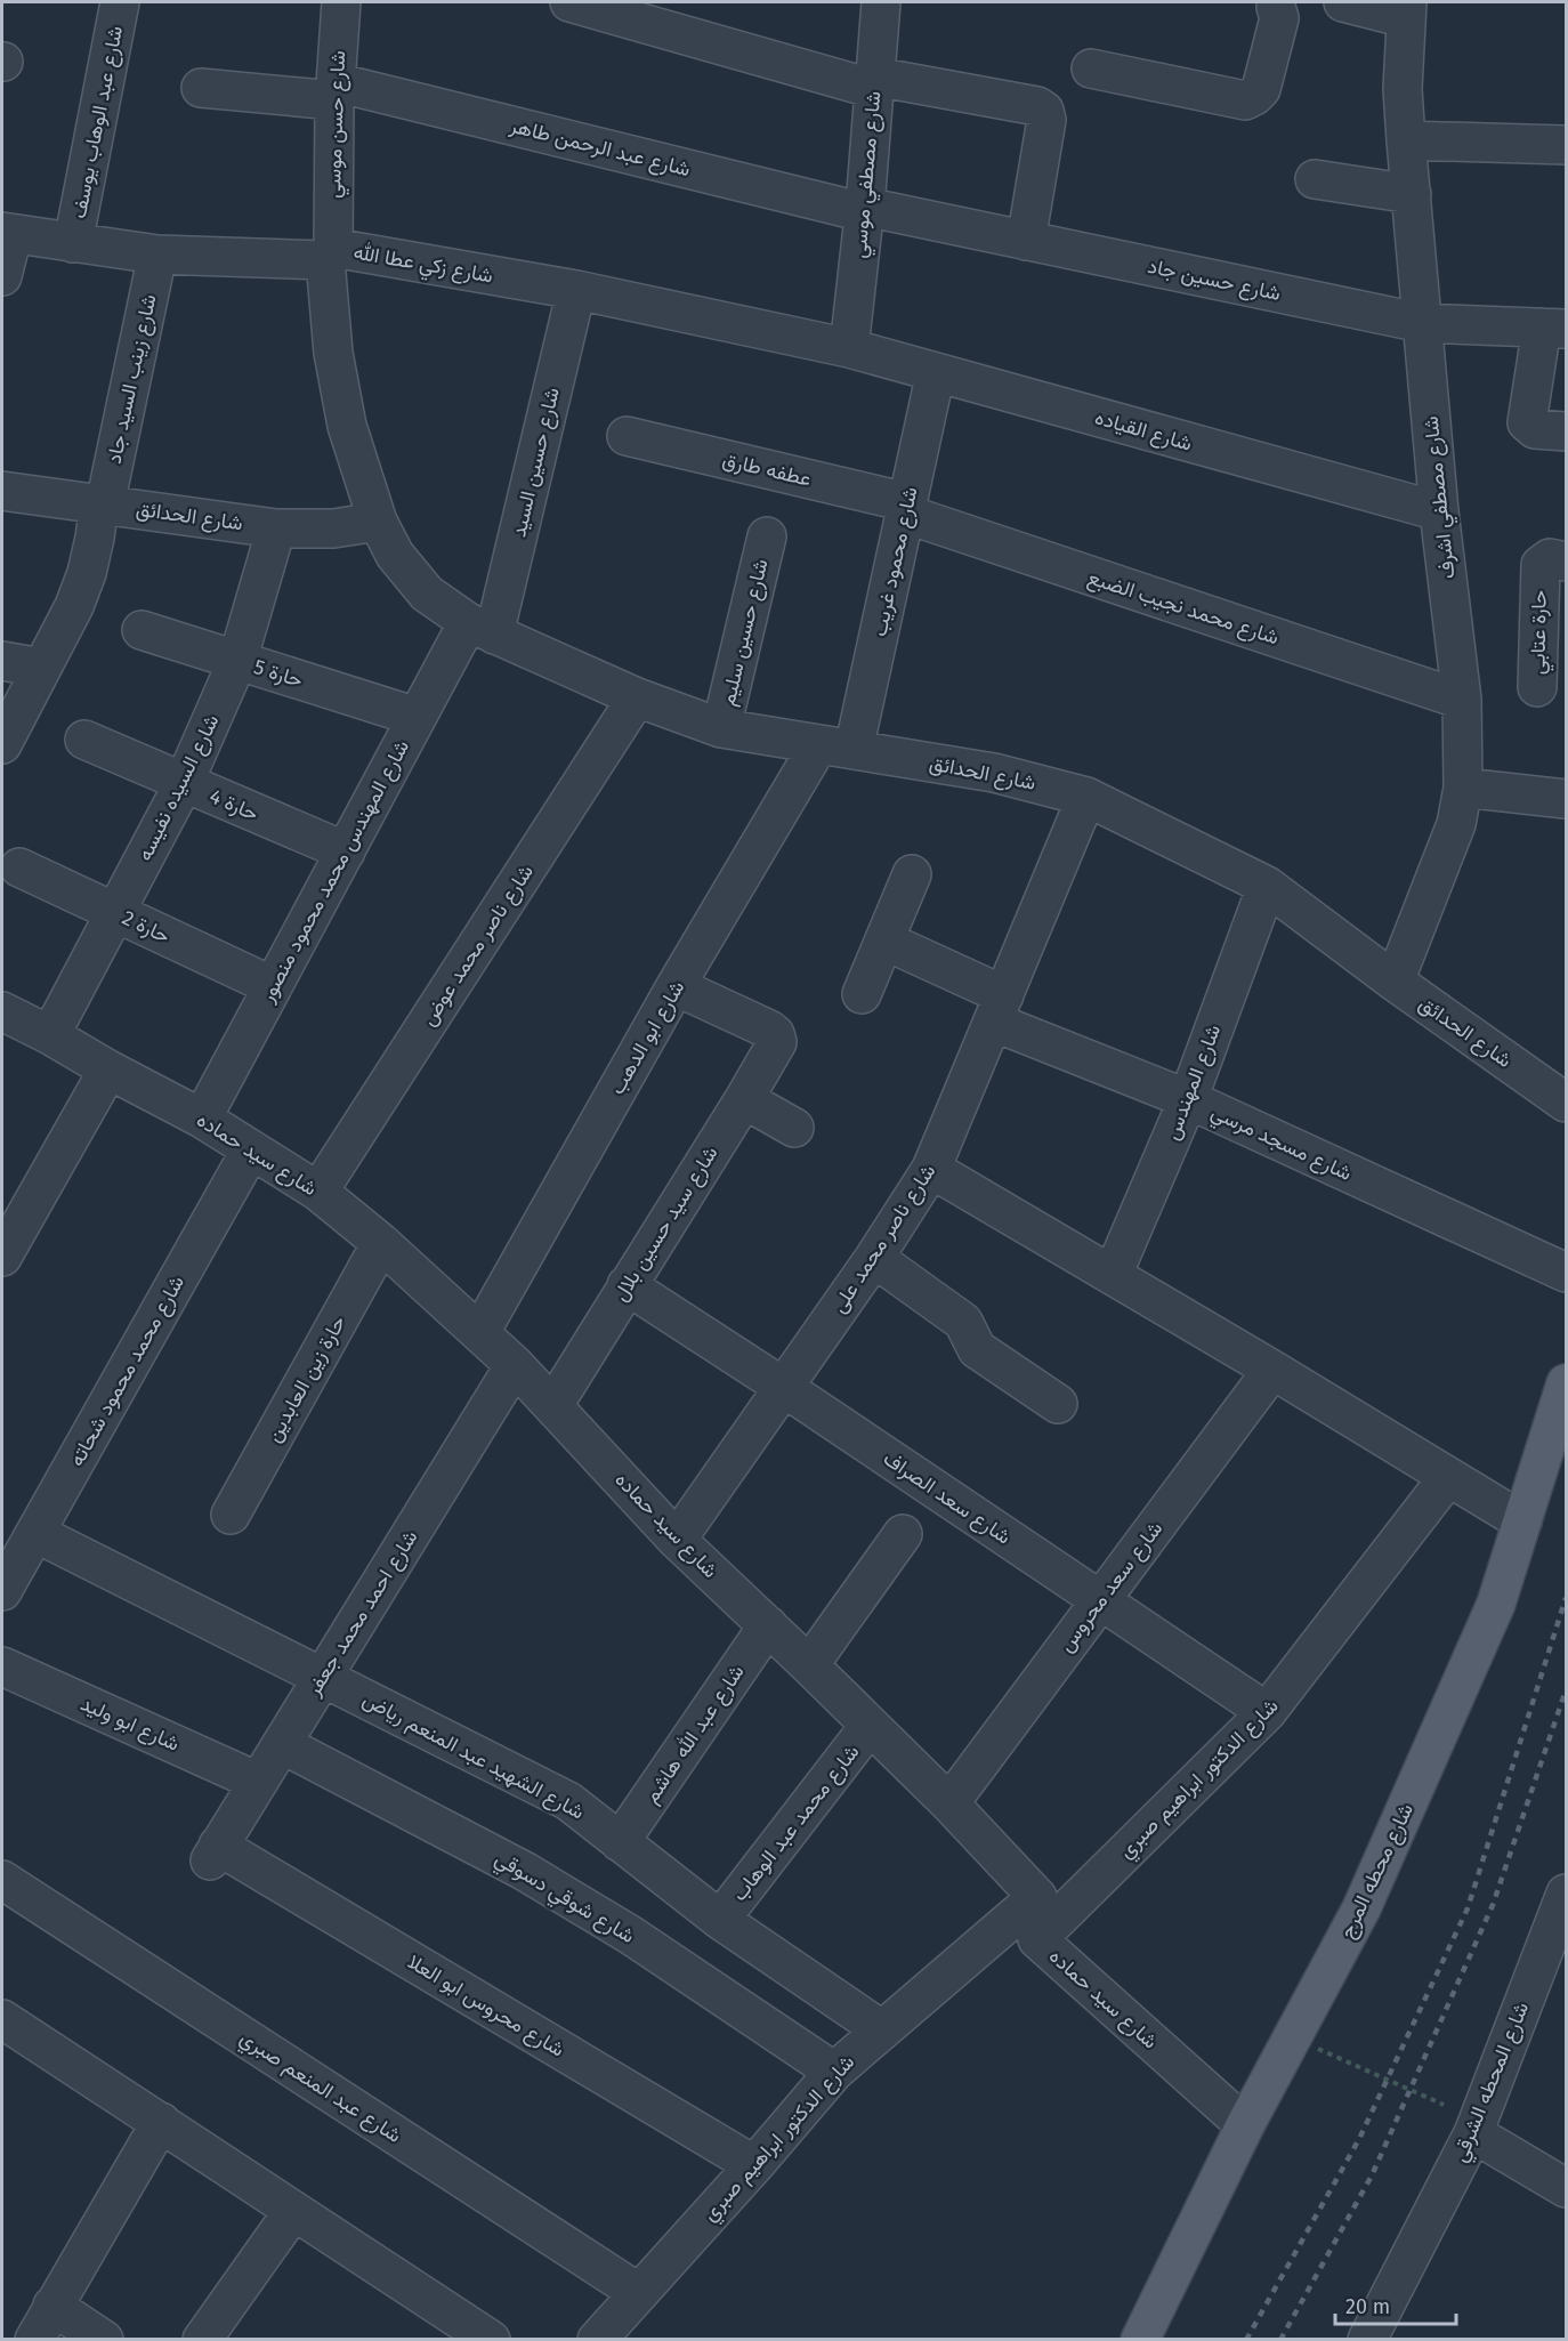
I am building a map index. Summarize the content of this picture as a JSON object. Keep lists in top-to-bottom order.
{
  "streets": {
    "main road": ["شارع محطه المرج"],
    "street": [
      "شارع عبد الوهاب يوسف",
      "شارع حسن موسي",
      "شارع عبد الرحمن طاهر",
      "شارع مصطفي موسي",
      "شارع زكي عطا الله",
      "شارع حسين جاد",
      "شارع زينب السيد جاد",
      "شارع القياده",
      "شارع حسين السيد",
      "عطفه طارق",
      "شارع مصطفي اشرف",
      "شارع الحدائق",
      "شارع محمود غريب",
      "شارع محمد نجيب الضبع",
      "شارع حسين سليم",
      "حارة عتابي",
      "حارة 5",
      "شارع السيده نفيسه",
      "حارة 4",
      "شارع المهندس محمد محمود منصور",
      "حارة 2",
      "شارع ناصر محمد عوض",
      "شارع ابو الدهب",
      "شارع المهندس",
      "شارع مسجد مرسي",
      "شارع سيد حماده",
      "شارع سيد حسين بلال",
      "شارع ناصر محمد على",
      "شارع محمد محمود شحاته",
      "حارة زين العابدين",
      "شارع سعد الصراف",
      "شارع سعد محروس",
      "شارع احمد محمد جعفر",
      "شارع ابو وليد",
      "شارع عبد الله هاشم",
      "شارع الشهيد عبد المنعم رياض",
      "شارع الدكتور ابراهيم صبري",
      "شارع محمد عبد الوهاب",
      "شارع شوقي دسوقي",
      "شارع محروس ابو العلا",
      "شارع المحطه الشرقي",
      "شارع عبد المنعم صبري"
    ]
  },
  "crossings": [
    ["شارع عبد الوهاب يوسف", "شارع زكي عطا الله"],
    ["شارع حسن موسي", "شارع عبد الرحمن طاهر"],
    ["شارع حسن موسي", "شارع زكي عطا الله"],
    ["شارع حسن موسي", "شارع الحدائق"],
    ["شارع عبد الرحمن طاهر", "شارع مصطفي موسي"],
    ["شارع عبد الرحمن طاهر", "شارع حسين جاد"],
    ["شارع مصطفي موسي", "شارع زكي عطا الله"],
    ["شارع مصطفي موسي", "شارع حسين جاد"],
    ["شارع مصطفي موسي", "شارع القياده"],
    ["شارع زكي عطا الله", "شارع زينب السيد جاد"],
    ["شارع زكي عطا الله", "شارع القياده"],
    ["شارع زكي عطا الله", "شارع حسين السيد"],
    ["شارع زكي عطا الله", "شارع الحدائق"],
    ["شارع حسين جاد", "شارع مصطفي اشرف"],
    ["شارع زينب السيد جاد", "شارع الحدائق"],
    ["شارع القياده", "شارع مصطفي اشرف"],
    ["شارع القياده", "شارع محمود غريب"],
    ["شارع حسين السيد", "شارع الحدائق"],
    ["شارع حسين السيد", "شارع المهندس محمد محمود منصور"],
    ["عطفه طارق", "شارع محمود غريب"],
    ["عطفه طارق", "شارع محمد نجيب الضبع"],
    ["شارع مصطفي اشرف", "شارع الحدائق"],
    ["شارع مصطفي اشرف", "شارع محمد نجيب الضبع"],
    ["شارع الحدائق", "شارع محمود غريب"],
    ["شارع الحدائق", "شارع حسين سليم"],
    ["شارع الحدائق", "شارع السيده نفيسه"],
    ["شارع الحدائق", "شارع المهندس محمد محمود منصور"],
    ["شارع الحدائق", "شارع ناصر محمد عوض"],
    ["شارع الحدائق", "شارع ابو الدهب"],
    ["شارع الحدائق", "شارع المهندس"],
    ["شارع الحدائق", "شارع ناصر محمد على"],
    ["شارع محمود غريب", "شارع محمد نجيب الضبع"],
    ["شارع محمود غريب", "شارع ابو الدهب"],
    ["حارة 5", "شارع السيده نفيسه"],
    ["حارة 5", "شارع المهندس محمد محمود منصور"],
    ["شارع السيده نفيسه", "حارة 4"],
    ["شارع السيده نفيسه", "حارة 2"],
    ["شارع السيده نفيسه", "شارع سيد حماده"],
    ["حارة 4", "شارع المهندس محمد محمود منصور"],
    ["شارع المهندس محمد محمود منصور", "حارة 2"],
    ["شارع المهندس محمد محمود منصور", "شارع سيد حماده"],
    ["شارع ناصر محمد عوض", "شارع سيد حماده"],
    ["شارع ابو الدهب", "شارع سيد حماده"],
    ["شارع ابو الدهب", "شارع سيد حسين بلال"],
    ["شارع المهندس", "شارع مسجد مرسي"],
    ["شارع مسجد مرسي", "شارع ناصر محمد على"],
    ["شارع سيد حماده", "شارع سيد حسين بلال"],
    ["شارع سيد حماده", "شارع ناصر محمد على"],
    ["شارع سيد حماده", "شارع محمد محمود شحاته"],
    ["شارع سيد حماده", "حارة زين العابدين"],
    ["شارع سيد حماده", "شارع سعد محروس"],
    ["شارع سيد حماده", "شارع احمد محمد جعفر"],
    ["شارع سيد حماده", "شارع عبد الله هاشم"],
    ["شارع سيد حماده", "شارع الدكتور ابراهيم صبري"],
    ["شارع سيد حماده", "شارع محمد عبد الوهاب"],
    ["شارع سيد حماده", "شارع محطه المرج"],
    ["شارع سيد حسين بلال", "شارع سعد الصراف"],
    ["شارع ناصر محمد على", "شارع سعد الصراف"],
    ["شارع محمد محمود شحاته", "شارع الشهيد عبد المنعم رياض"],
    ["شارع سعد الصراف", "شارع سعد محروس"],
    ["شارع سعد الصراف", "شارع الدكتور ابراهيم صبري"],
    ["شارع احمد محمد جعفر", "شارع ابو وليد"],
    ["شارع احمد محمد جعفر", "شارع الشهيد عبد المنعم رياض"],
    ["شارع احمد محمد جعفر", "شارع شوقي دسوقي"],
    ["شارع احمد محمد جعفر", "شارع محروس ابو العلا"],
    ["شارع عبد الله هاشم", "شارع الشهيد عبد المنعم رياض"],
    ["شارع الشهيد عبد المنعم رياض", "شارع الدكتور ابراهيم صبري"],
    ["شارع الشهيد عبد المنعم رياض", "شارع محمد عبد الوهاب"],
    ["شارع الدكتور ابراهيم صبري", "شارع شوقي دسوقي"],
    ["شارع الدكتور ابراهيم صبري", "شارع محروس ابو العلا"],
    ["شارع الدكتور ابراهيم صبري", "شارع عبد المنعم صبري"]
  ],
  "scale_bar": "20 m"
}
